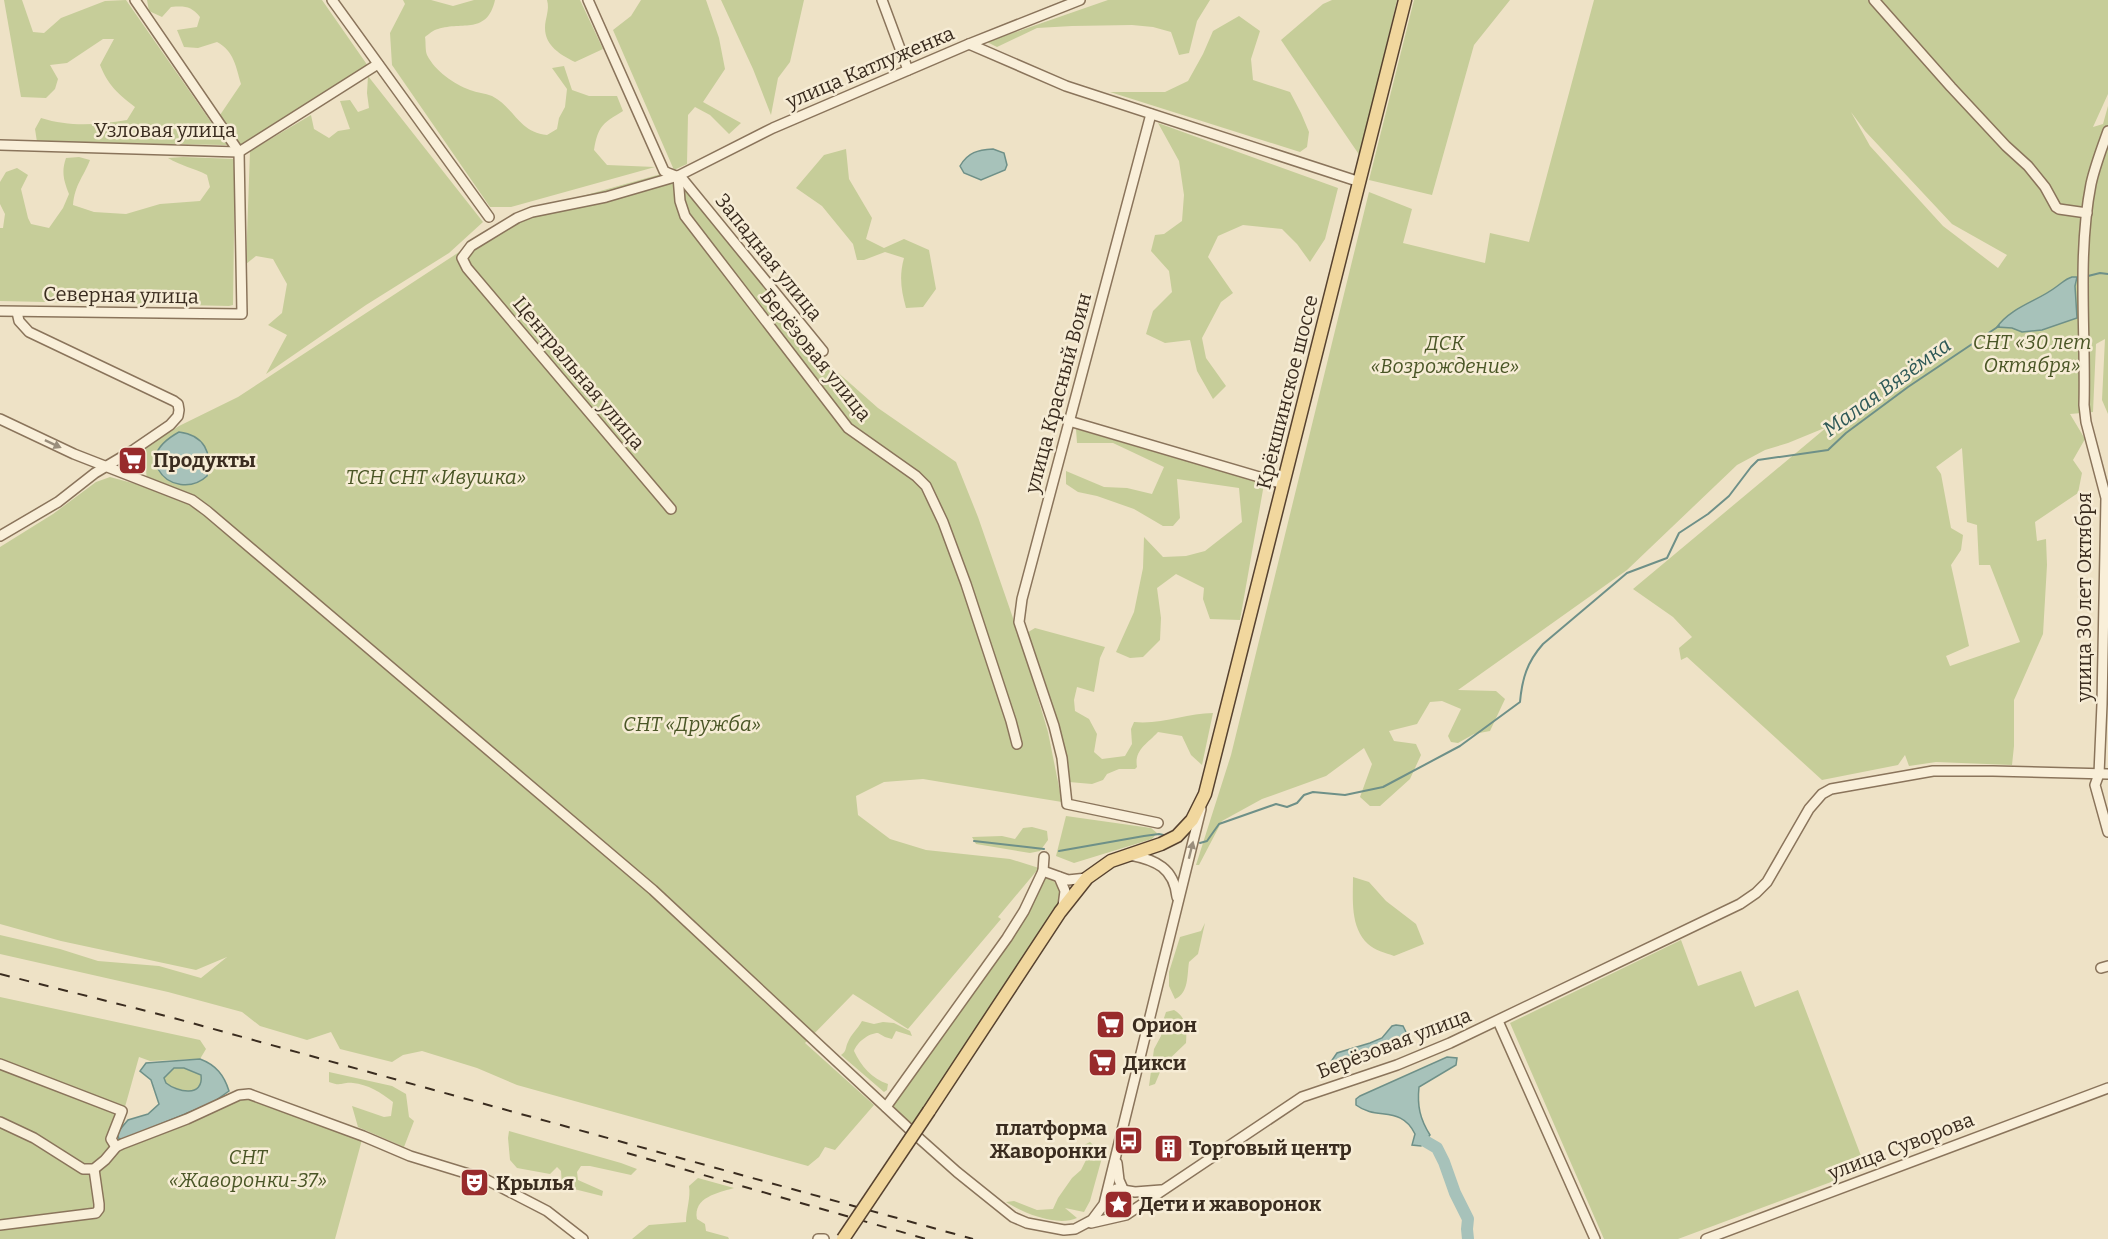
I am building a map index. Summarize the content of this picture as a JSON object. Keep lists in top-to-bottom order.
{
  "streets": {
    "main road": ["Крёкшинское шоссе"],
    "street": [
      "улица Катлуженка",
      "Узловая улица",
      "Западная улица",
      "Северная улица",
      "Берёзовая улица",
      "Центральная улица",
      "улица Красный Воин",
      "улица 30 лет Октября",
      "улица Суворова"
    ]
  },
  "crossings": [
    ["улица Катлуженка", "Западная улица"],
    ["улица Катлуженка", "Берёзовая улица"],
    ["улица Катлуженка", "Центральная улица"],
    ["Узловая улица", "Северная улица"],
    ["Западная улица", "Берёзовая улица"]
  ],
  "water": ["Малая Вязёмка"],
  "parks": [
    "СНТ «30 лет Октября»",
    "ДСК «Возрождение»",
    "ТСН СНТ «Ивушка»",
    "СНТ «Дружба»",
    "СНТ «Жаворонки-37»"
  ],
  "places": {
    "supermarket": ["Продукты", "Орион", "Дикси"],
    "bus stop": ["платформа Жаворонки"],
    "building": ["Торговый центр"],
    "theatre": ["Крылья"],
    "place": ["Дети и жаворонок"]
  }
}
